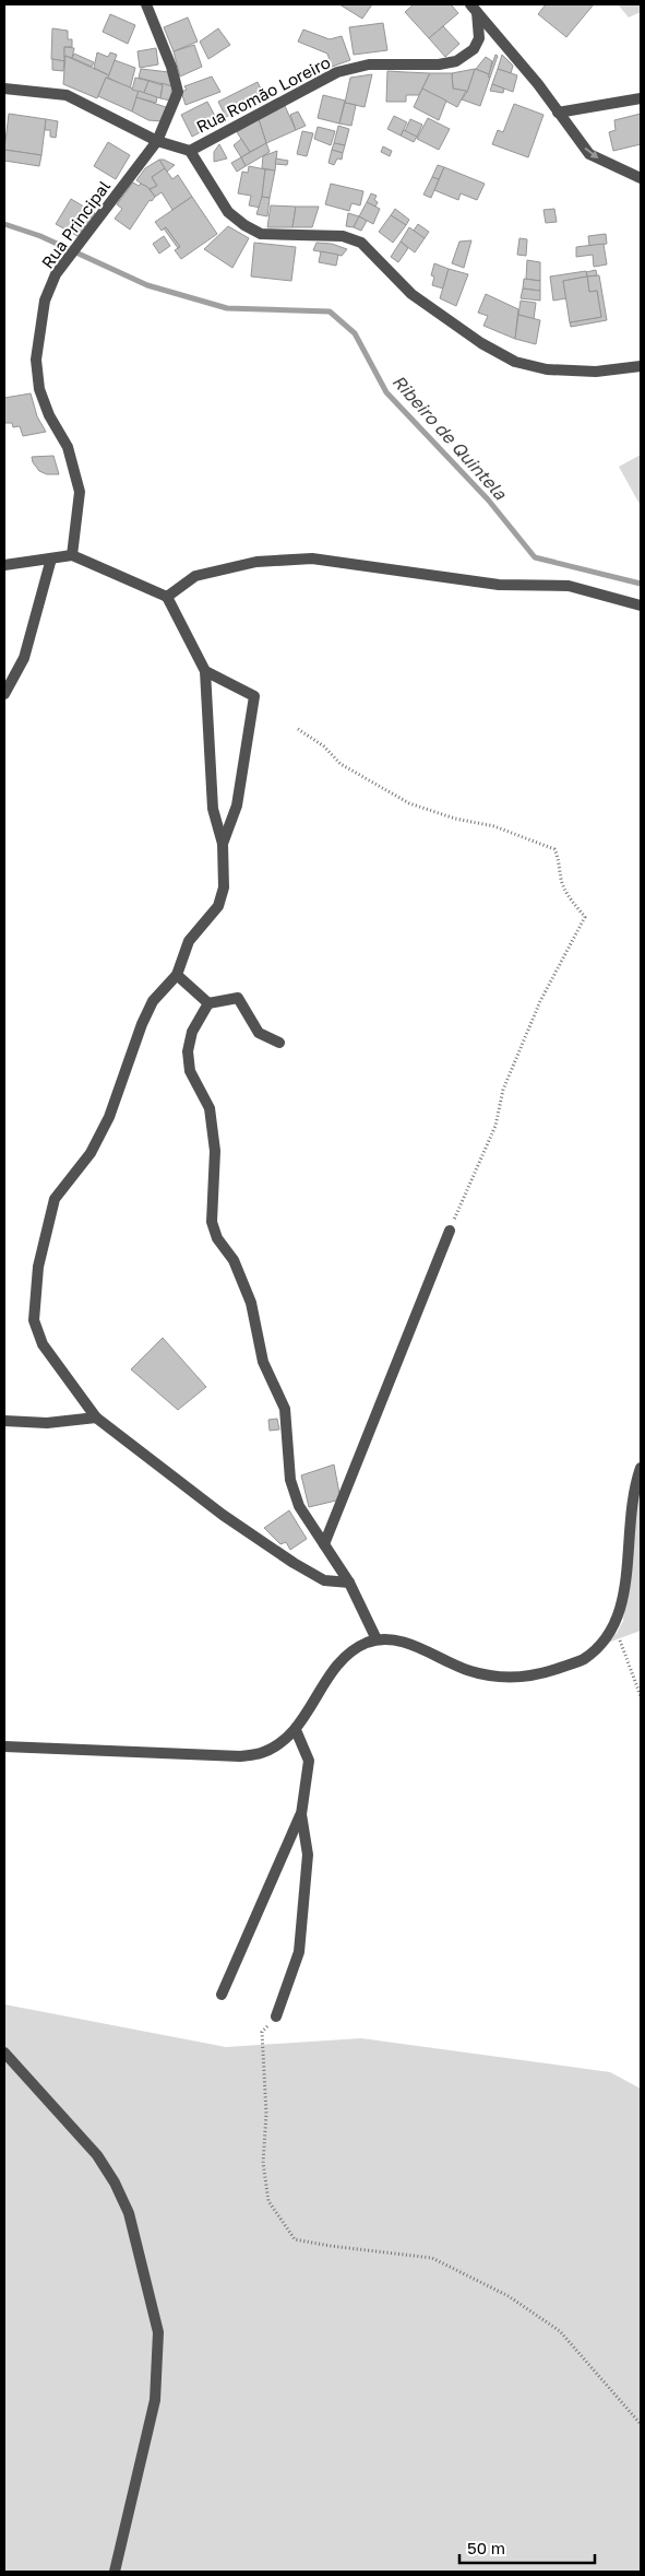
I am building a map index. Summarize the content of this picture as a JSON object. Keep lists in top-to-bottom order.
{
  "streets": {
    "street": ["Rua Romão Loreiro", "Rua Principal"]
  },
  "crossings": [
    ["Rua Romão Loreiro", "Rua Principal"]
  ],
  "water": ["Ribeiro de Quintela"],
  "scale_bar": "50 m"
}
